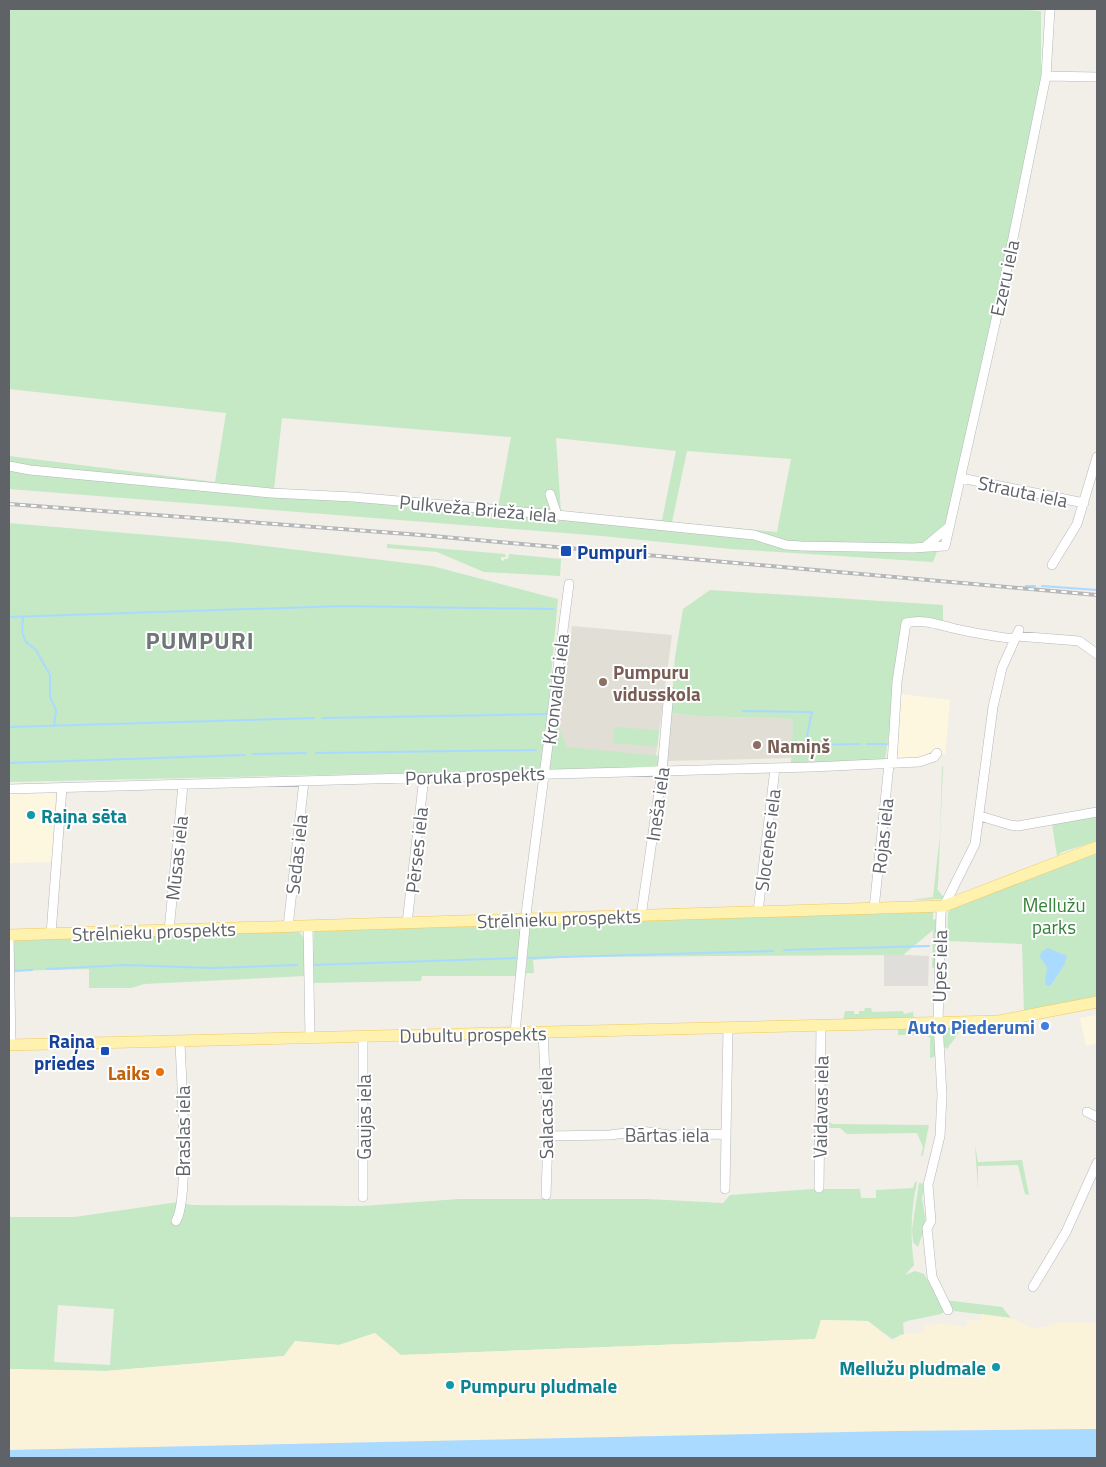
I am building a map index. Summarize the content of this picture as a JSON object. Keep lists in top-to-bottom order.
{
  "streets": {
    "main road": ["Strēlnieku prospekts", "Dubultu prospekts"],
    "street": [
      "Ezeru iela",
      "Strauta iela",
      "Pulkveža Brieža iela",
      "Kronvalda iela",
      "Poruka prospekts",
      "Ineša iela",
      "Rojas iela",
      "Slocenes iela",
      "Pērses iela",
      "Sedas iela",
      "Mūsas iela",
      "Upes iela",
      "Vaidavas iela",
      "Salacas iela",
      "Gaujas iela",
      "Braslas iela",
      "Bārtas iela"
    ]
  },
  "crossings": [
    ["Ezeru iela", "Strauta iela"],
    ["Ezeru iela", "Pulkveža Brieža iela"],
    ["Kronvalda iela", "Poruka prospekts"],
    ["Kronvalda iela", "Strēlnieku prospekts"],
    ["Kronvalda iela", "Dubultu prospekts"],
    ["Poruka prospekts", "Ineša iela"],
    ["Poruka prospekts", "Rojas iela"],
    ["Poruka prospekts", "Slocenes iela"],
    ["Poruka prospekts", "Pērses iela"],
    ["Poruka prospekts", "Sedas iela"],
    ["Poruka prospekts", "Mūsas iela"],
    ["Ineša iela", "Strēlnieku prospekts"],
    ["Rojas iela", "Strēlnieku prospekts"],
    ["Rojas iela", "Upes iela"],
    ["Slocenes iela", "Strēlnieku prospekts"],
    ["Pērses iela", "Strēlnieku prospekts"],
    ["Sedas iela", "Strēlnieku prospekts"],
    ["Mūsas iela", "Strēlnieku prospekts"],
    ["Strēlnieku prospekts", "Upes iela"],
    ["Upes iela", "Dubultu prospekts"],
    ["Dubultu prospekts", "Vaidavas iela"],
    ["Dubultu prospekts", "Salacas iela"],
    ["Dubultu prospekts", "Gaujas iela"],
    ["Dubultu prospekts", "Braslas iela"],
    ["Salacas iela", "Bārtas iela"]
  ],
  "districts": ["PUMPURI"],
  "parks": ["Mellužu parks"],
  "places": {
    "transit": ["Pumpuri", "Raiņa priedes"],
    "other": [
      "Pumpuru vidusskola",
      "Namiņš",
      "Raiņa sēta",
      "Auto Piederumi",
      "Laiks",
      "Mellužu pludmale",
      "Pumpuru pludmale"
    ]
  }
}
